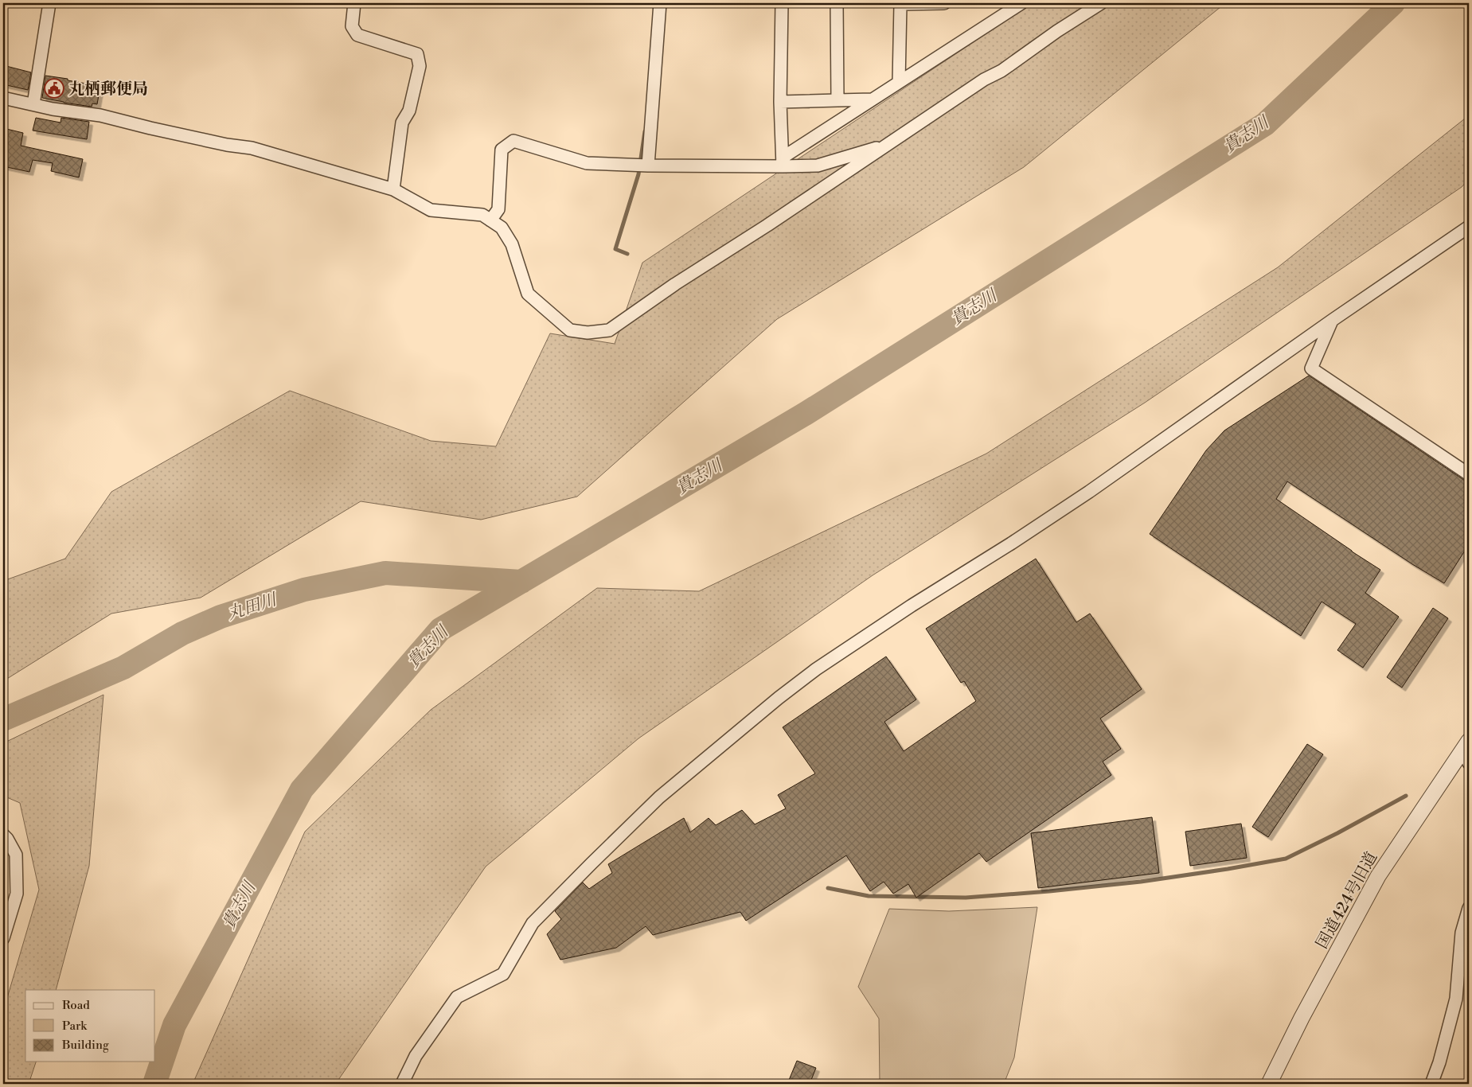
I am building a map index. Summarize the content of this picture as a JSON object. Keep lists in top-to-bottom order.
{
  "streets": {
    "street": ["国道424号旧道"]
  },
  "water": ["貴志川", "丸田川"],
  "places": {
    "public building": ["丸栖郵便局"]
  },
  "legend": ["Road", "Park", "Building"]
}
